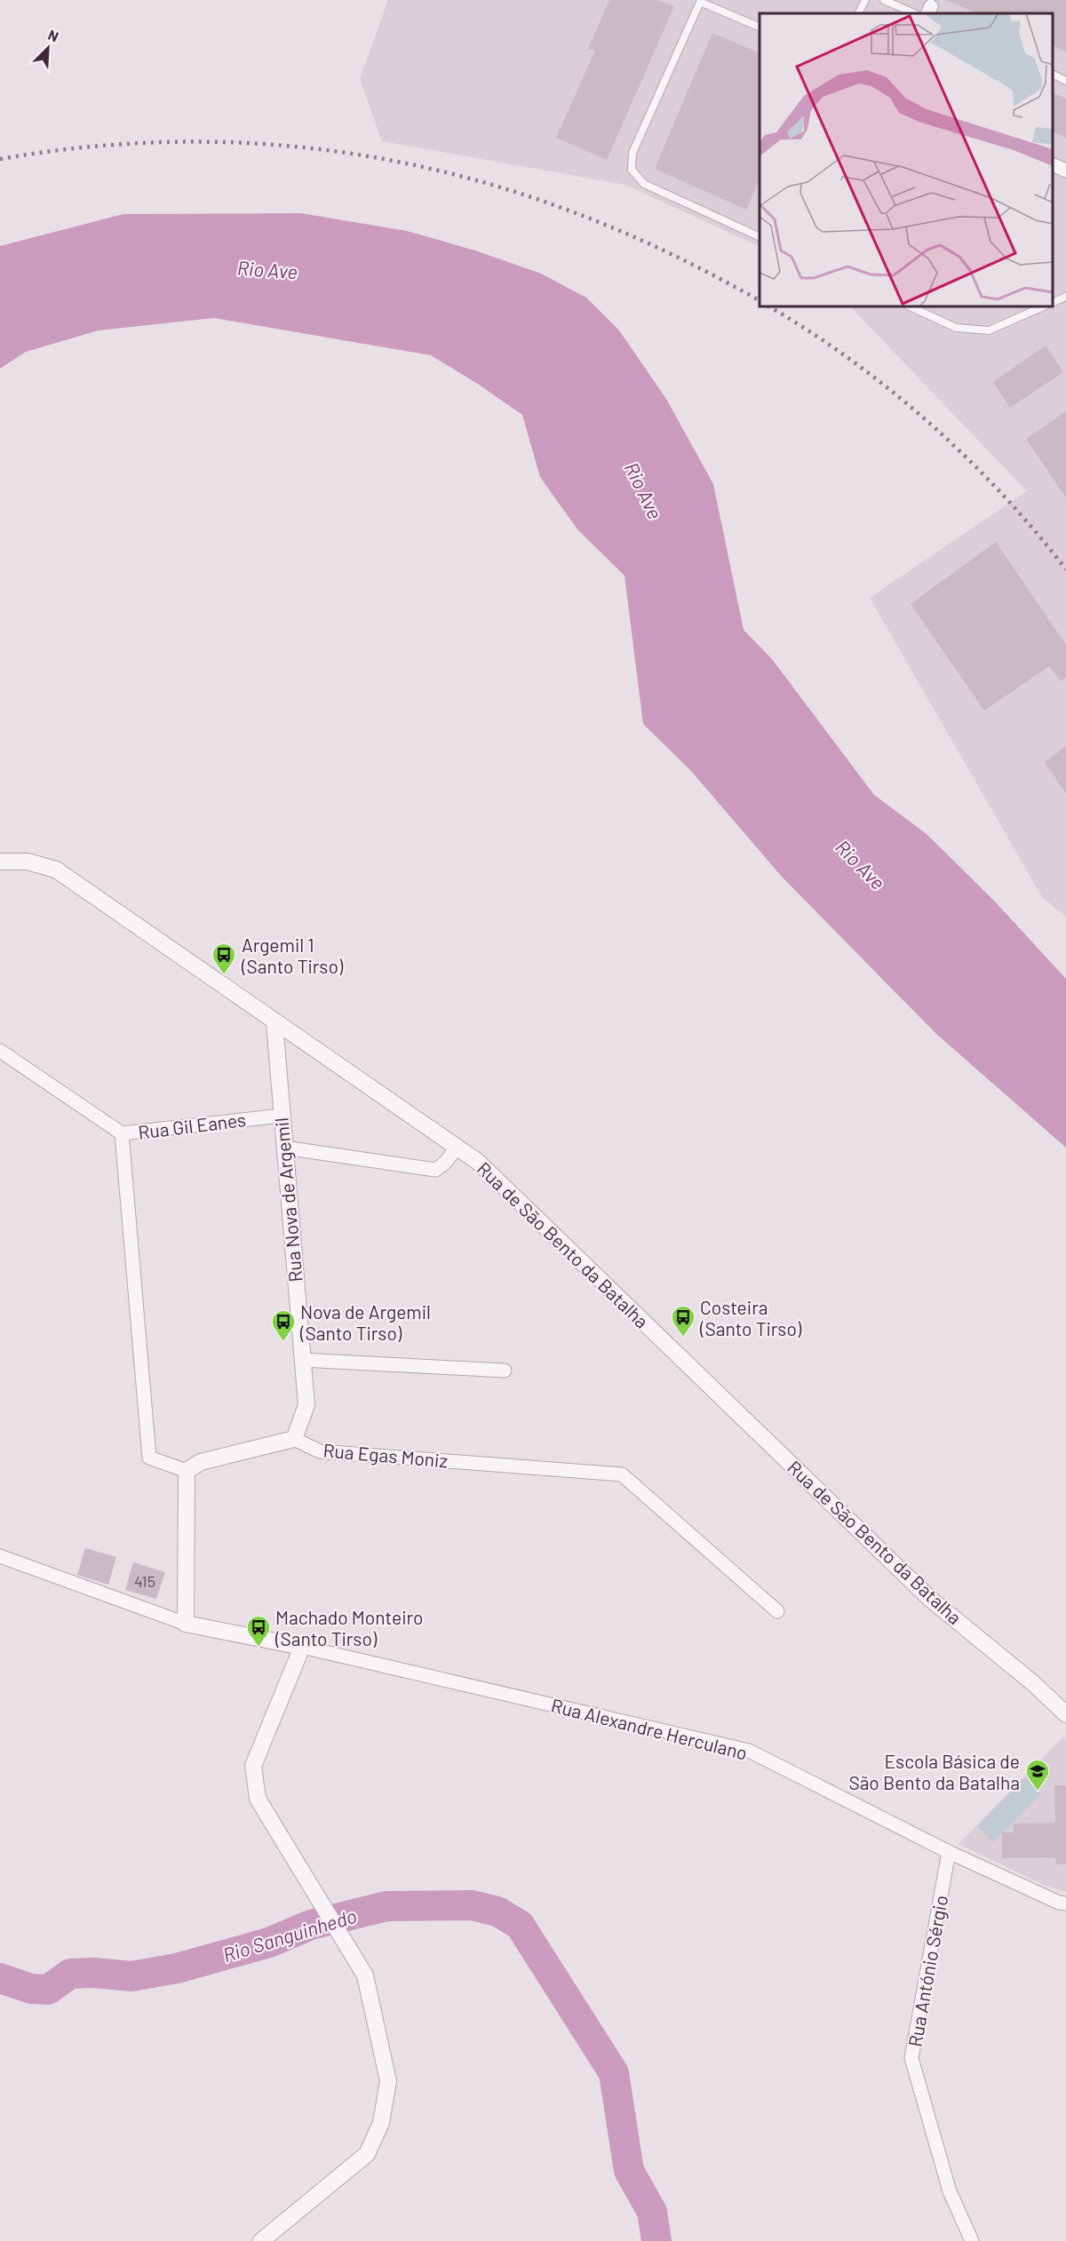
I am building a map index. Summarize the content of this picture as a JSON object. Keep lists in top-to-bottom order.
{
  "streets": {
    "street": [
      "Rua Gil Eanes",
      "Rua Nova de Argemil",
      "Rua de São Bento da Batalha",
      "Rua Egas Moniz",
      "Rua Alexandre Herculano",
      "Rua António Sérgio"
    ]
  },
  "crossings": [
    ["Rua Gil Eanes", "Rua Nova de Argemil"],
    ["Rua Nova de Argemil", "Rua de São Bento da Batalha"],
    ["Rua Nova de Argemil", "Rua Egas Moniz"],
    ["Rua Alexandre Herculano", "Rua António Sérgio"]
  ],
  "water": ["Rio Ave", "Rio Sanguinhedo"],
  "places": {
    "bus stop": [
      "Argemil 1 (Santo Tirso)",
      "Costeira (Santo Tirso)",
      "Nova de Argemil (Santo Tirso)",
      "Machado Monteiro (Santo Tirso)"
    ],
    "school or university": ["Escola Básica de São Bento da Batalha"]
  },
  "house_numbers": ["415"],
  "north": "top right"
}
